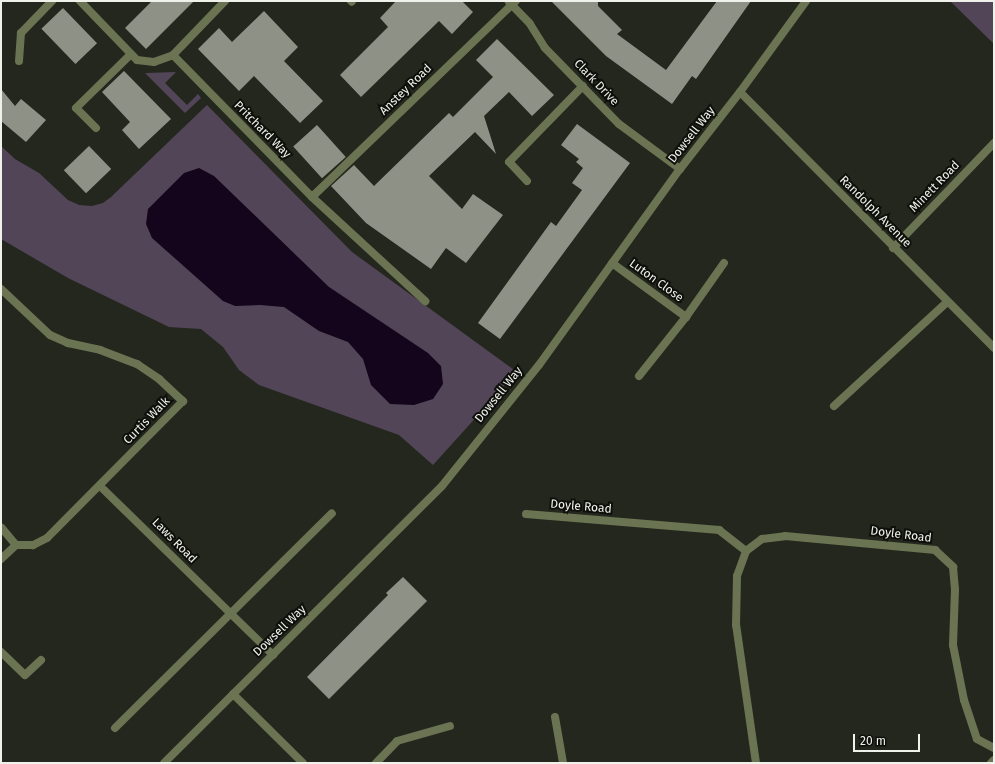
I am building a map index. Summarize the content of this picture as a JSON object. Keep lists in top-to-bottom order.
{
  "streets": {
    "street": [
      "Clark Drive",
      "Anstey Road",
      "Pritchard Way",
      "Dowsell Way",
      "Minett Road",
      "Randolph Avenue",
      "Luton Close",
      "Curtis Walk",
      "Doyle Road",
      "Laws Road"
    ]
  },
  "crossings": [
    ["Clark Drive", "Anstey Road"],
    ["Clark Drive", "Dowsell Way"],
    ["Anstey Road", "Pritchard Way"],
    ["Dowsell Way", "Randolph Avenue"],
    ["Dowsell Way", "Luton Close"],
    ["Dowsell Way", "Laws Road"],
    ["Minett Road", "Randolph Avenue"],
    ["Curtis Walk", "Laws Road"]
  ],
  "scale_bar": "20 m"
}
